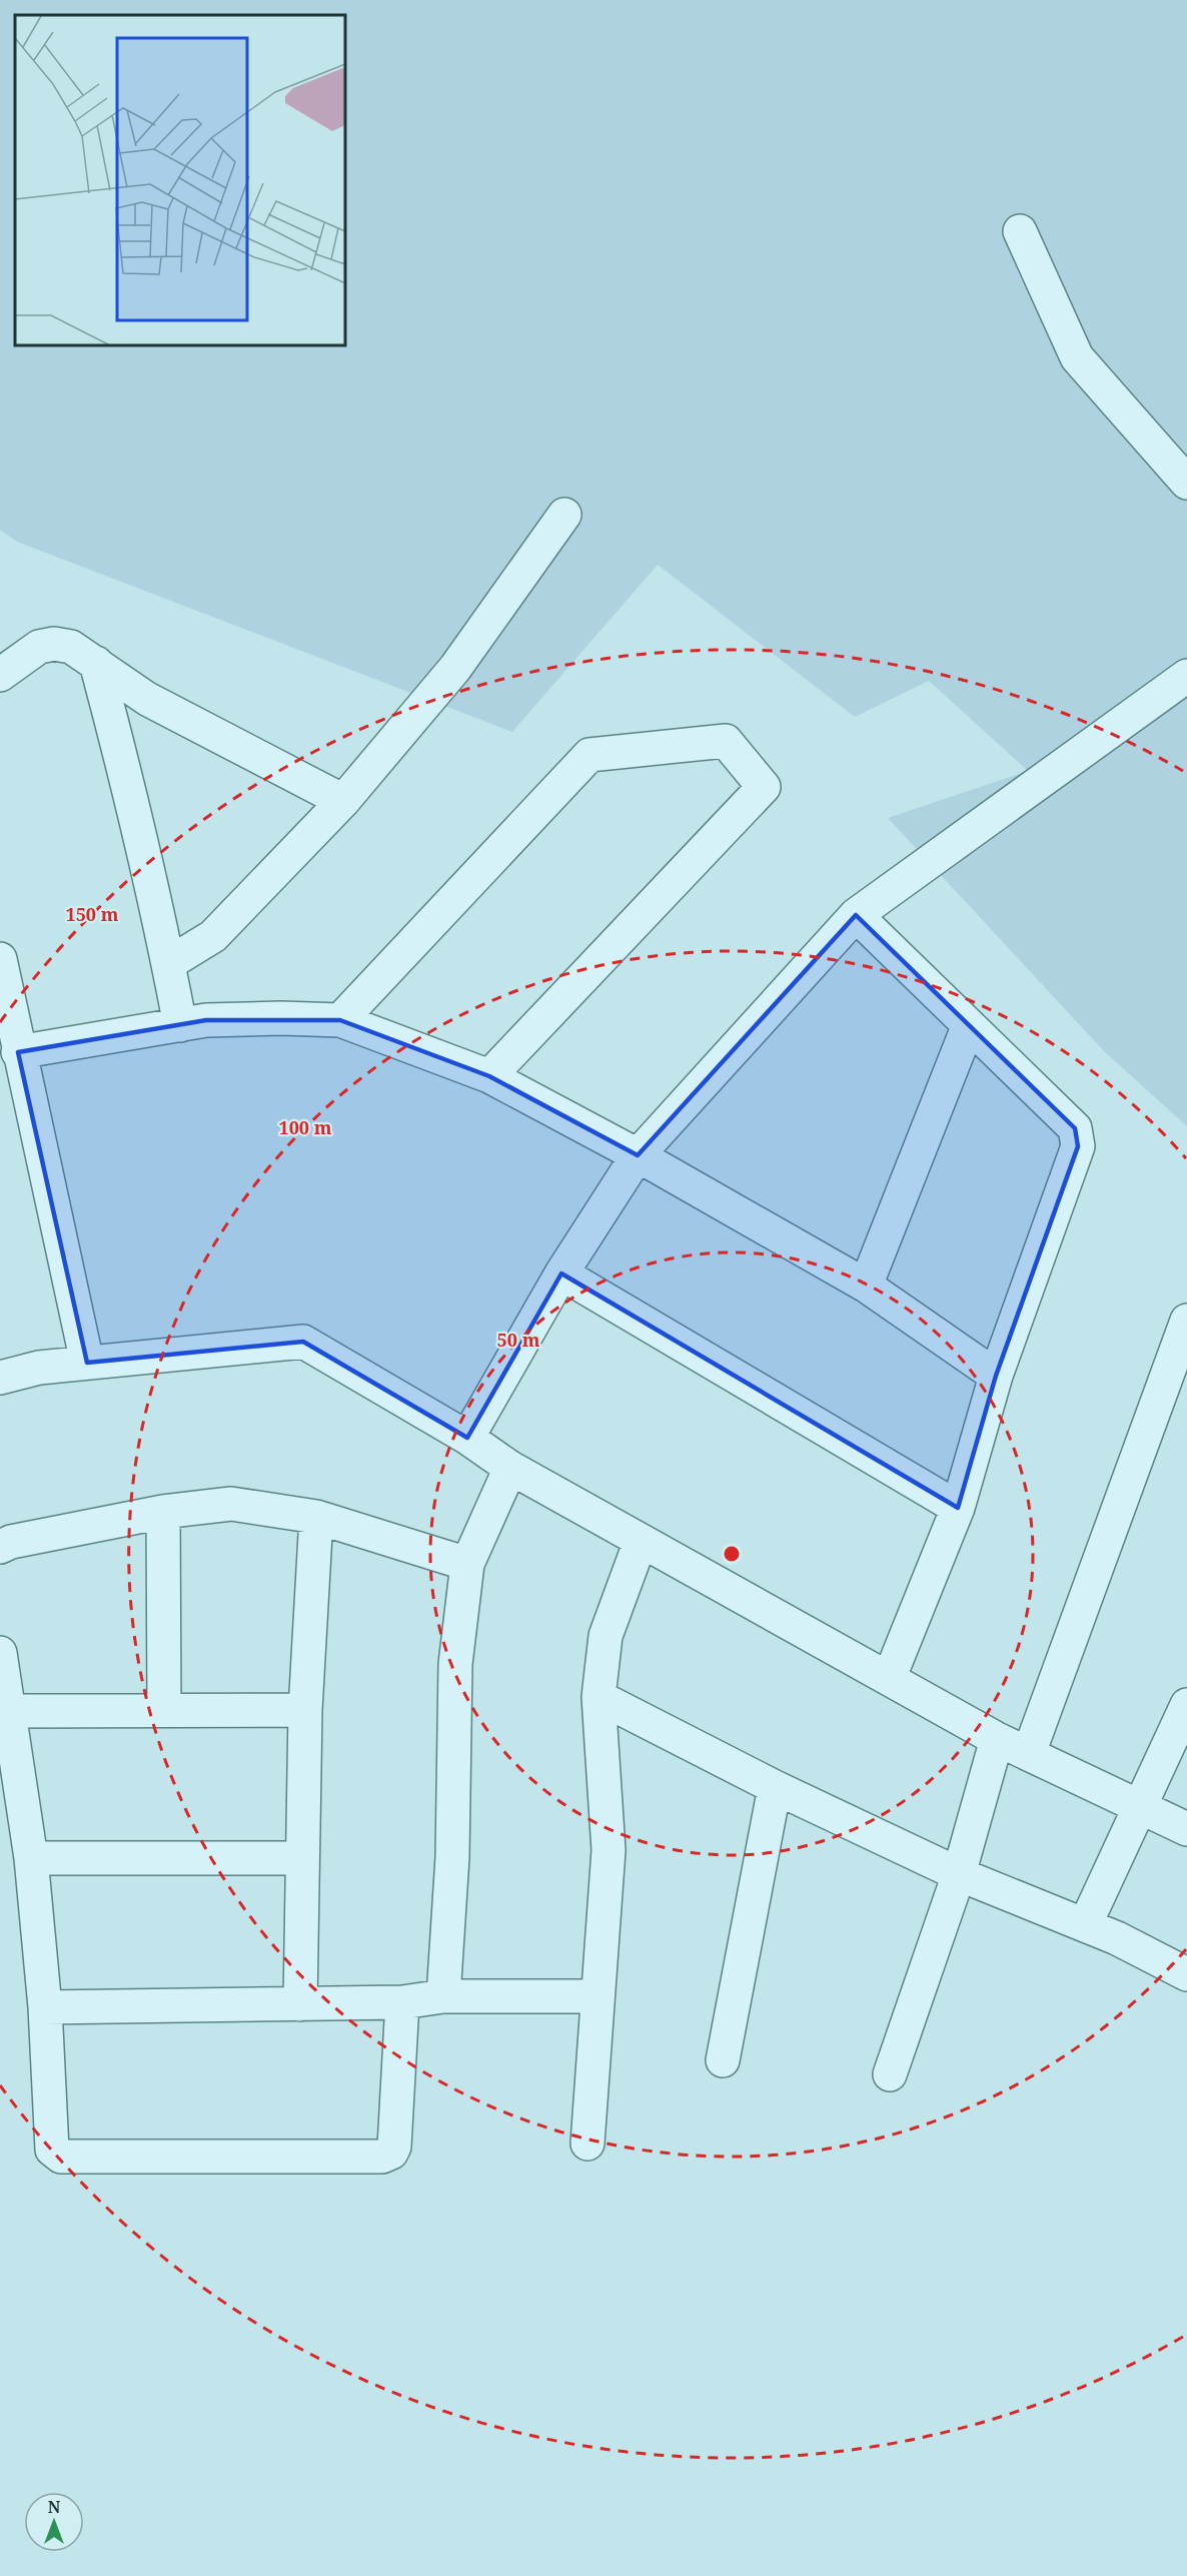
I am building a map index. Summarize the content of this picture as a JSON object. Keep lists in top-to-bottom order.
{
  "north": "top",
  "rings": ["150 m", "100 m", "50 m"]
}
